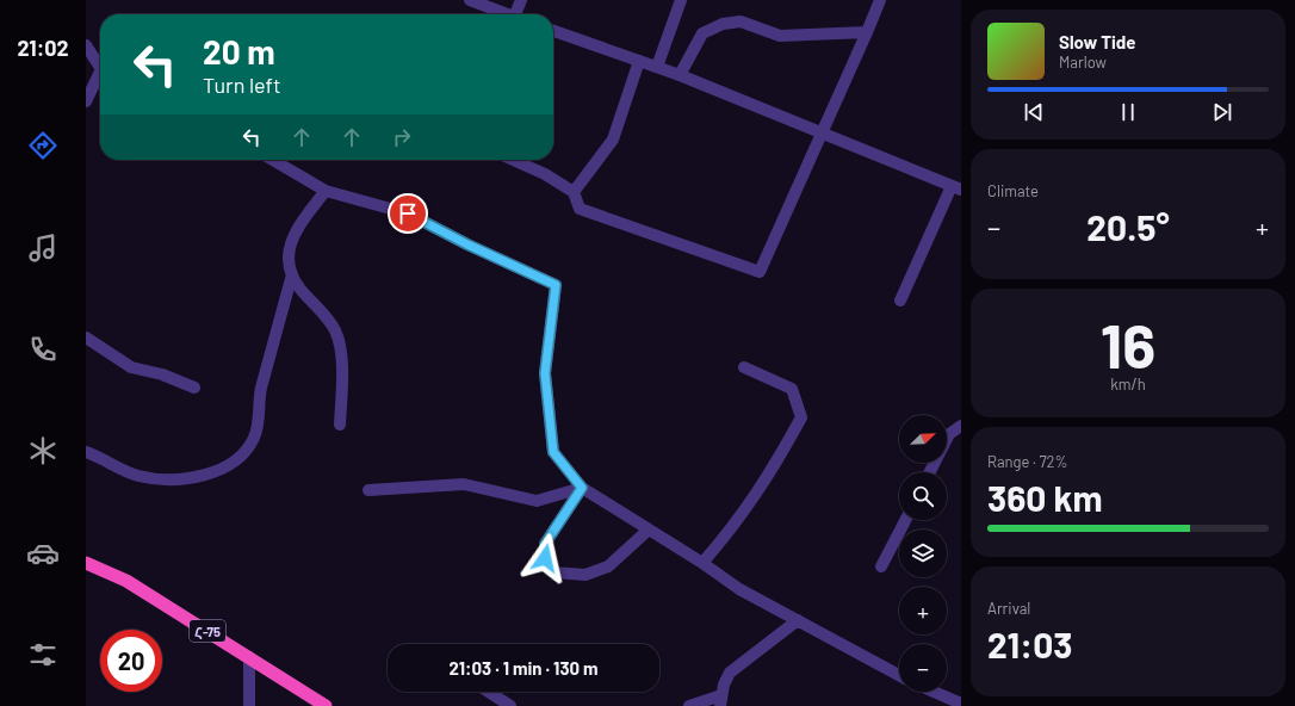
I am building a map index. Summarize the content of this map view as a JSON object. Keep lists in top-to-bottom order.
{
  "streets": {
    "highway": ["Հ-75"]
  },
  "north": "top right",
  "page": {
    "tabs": "21:02",
    "turn": ["20 m", "Turn left"],
    "song": ["Slow Tide", "Marlow"],
    "tile": [
      "Climate",
      ["16", "km/h"],
      ["Range · 72%", "360 km"],
      ["Arrival", "21:03"]
    ],
    "heat": ["−", "20.5°", "+"],
    "map_buttons": ["+", "−"],
    "limit": "20",
    "trip": "21:03 · 1 min · 130 m"
  }
}
